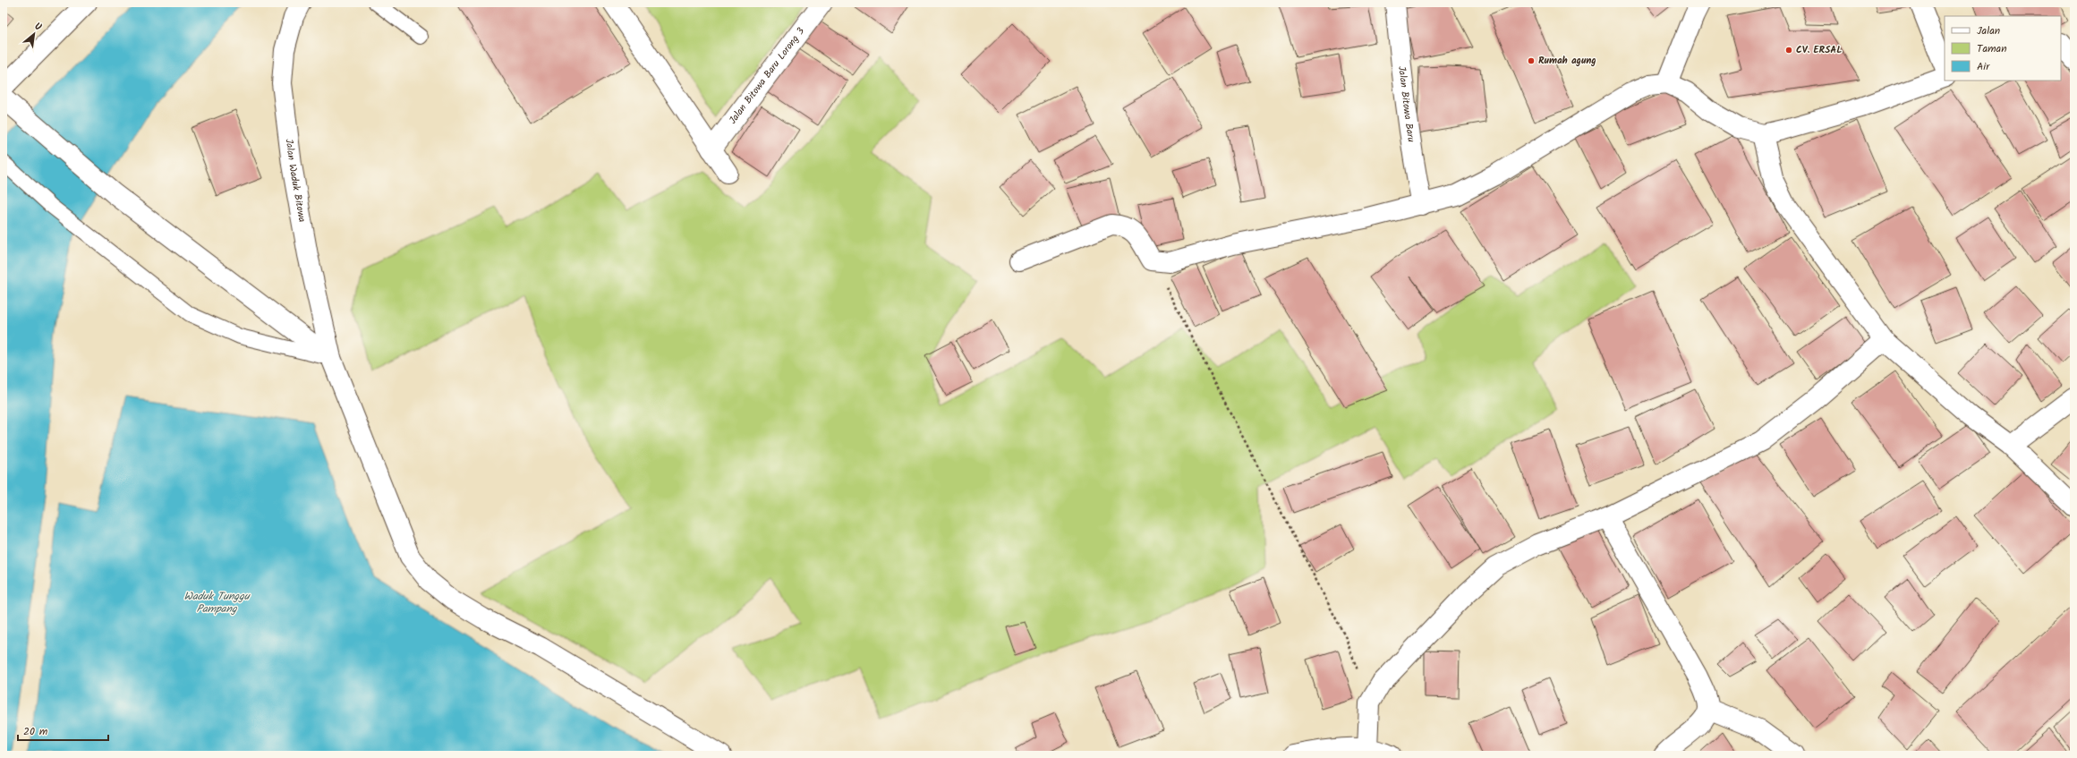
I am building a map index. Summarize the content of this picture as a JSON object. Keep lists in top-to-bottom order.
{
  "streets": {
    "street": ["Jalan Bitowa Baru Lorong 3", "Jalan Bitowa Baru", "Jalan Waduk Bitowa"]
  },
  "water": ["Waduk Tunggu Pampang"],
  "places": ["CV. ERSAL", "Rumah agung"],
  "legend": ["Jalan", "Taman", "Air"],
  "scale_bar": "20 m",
  "north": "top right"
}
